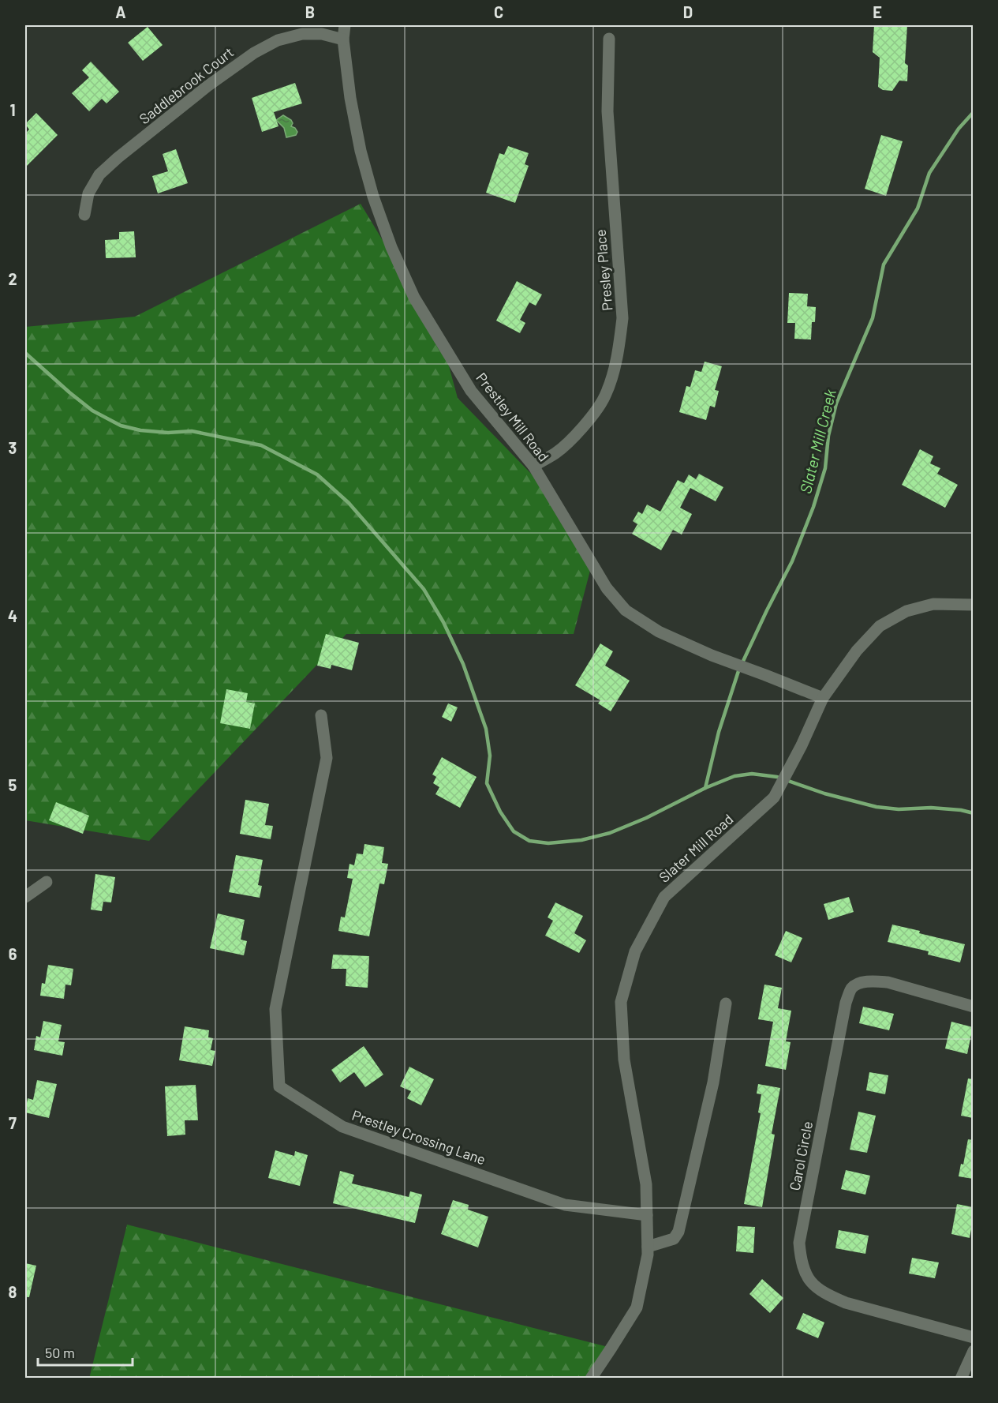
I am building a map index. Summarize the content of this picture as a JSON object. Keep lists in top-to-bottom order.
{
  "streets": {
    "street": [
      "Saddlebrook Court",
      "Presley Place",
      "Prestley Mill Road",
      "Slater Mill Road",
      "Prestley Crossing Lane",
      "Carol Circle"
    ]
  },
  "crossings": [
    ["Saddlebrook Court", "Prestley Mill Road"],
    ["Presley Place", "Prestley Mill Road"],
    ["Prestley Mill Road", "Slater Mill Road"],
    ["Slater Mill Road", "Prestley Crossing Lane"]
  ],
  "water": ["Slater Mill Creek"],
  "scale_bar": "50 m",
  "grid": {
    "columns": [
      "A",
      "B",
      "C",
      "D",
      "E"
    ],
    "rows": [
      "1",
      "2",
      "3",
      "4",
      "5",
      "6",
      "7",
      "8"
    ]
  }
}
